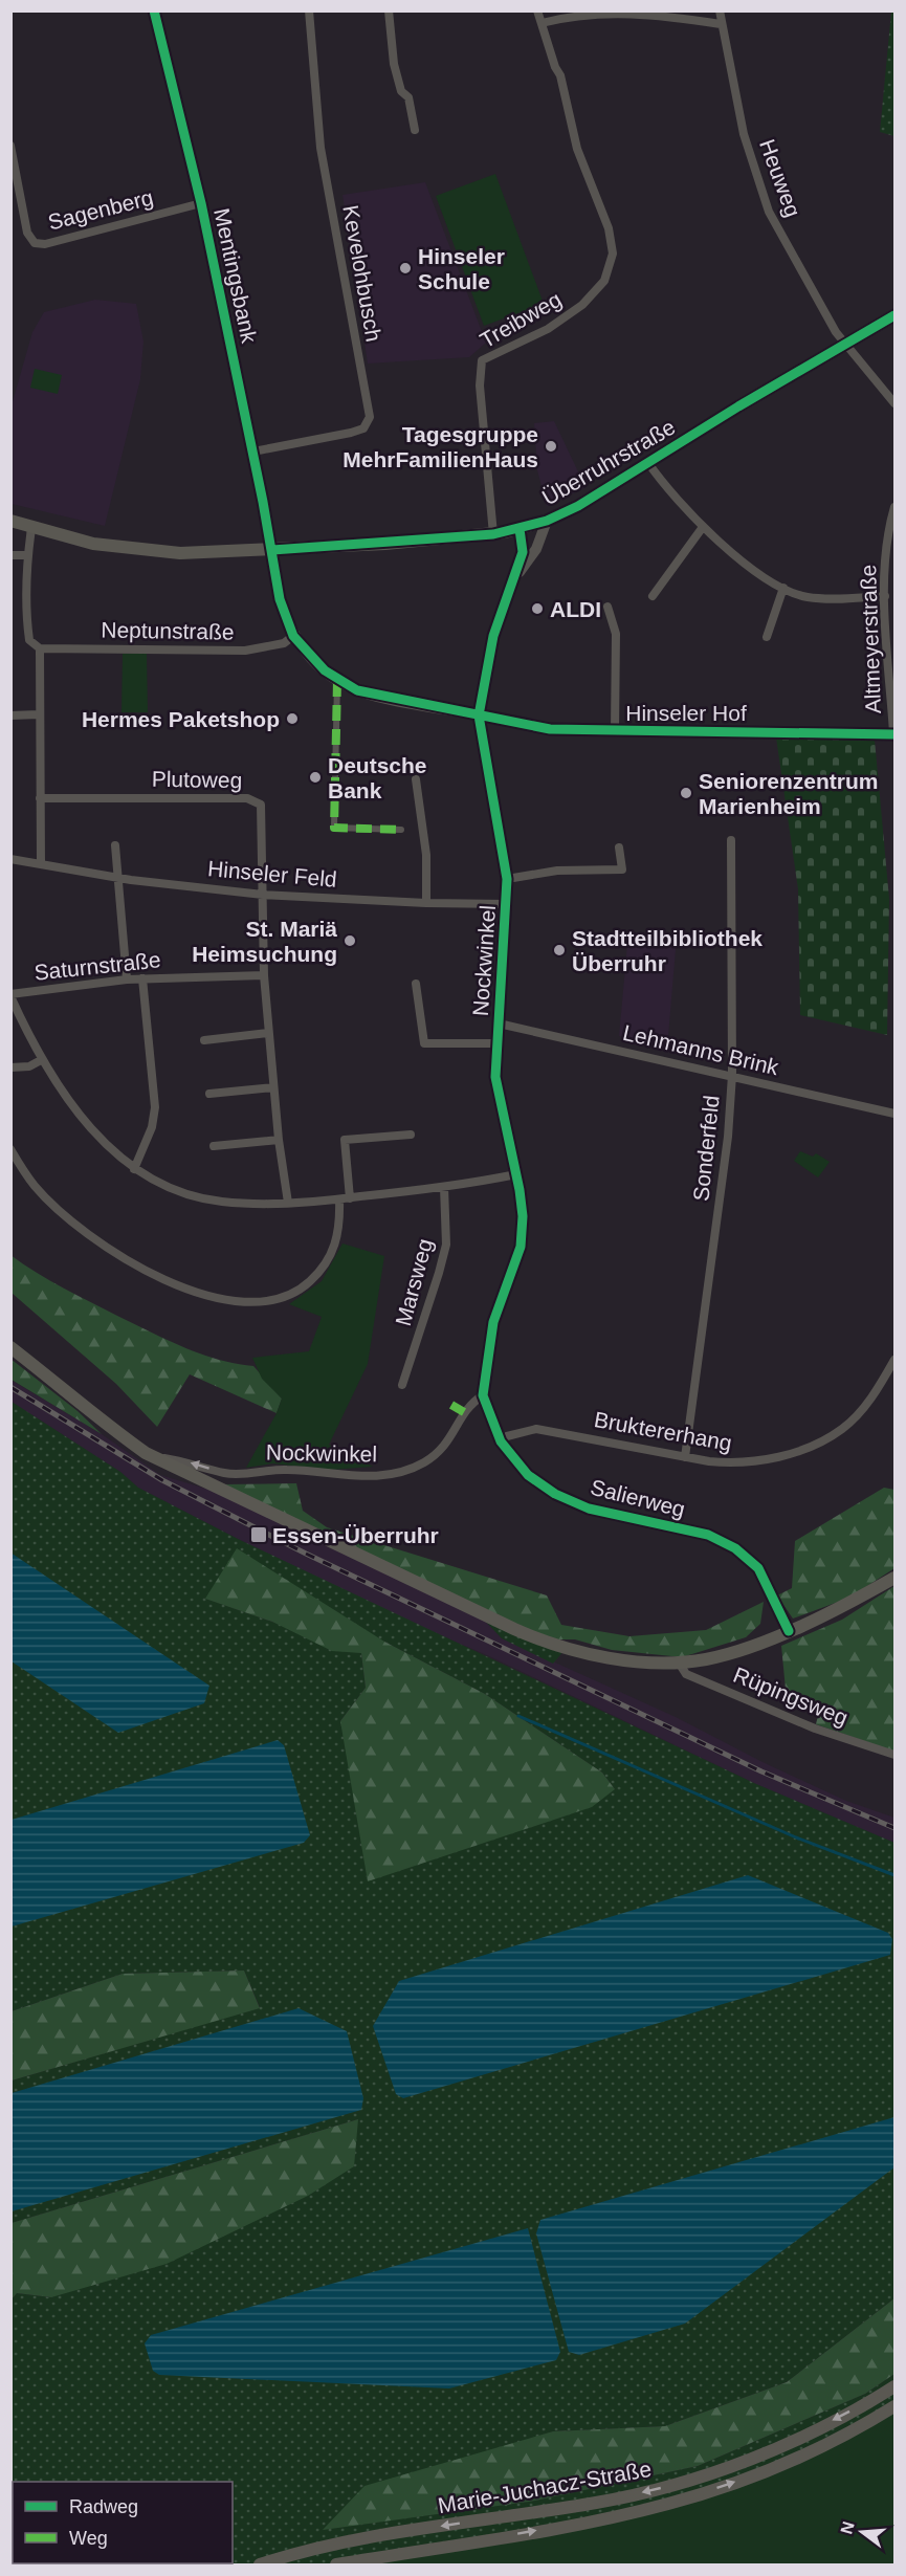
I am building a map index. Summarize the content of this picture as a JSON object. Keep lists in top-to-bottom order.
{
  "streets": {
    "main road": ["Überruhrstraße", "Marie-Juchacz-Straße"],
    "street": [
      "Heuweg",
      "Sagenberg",
      "Kevelohbusch",
      "Mentingsbank",
      "Treibweg",
      "Neptunstraße",
      "Altmeyerstraße",
      "Hinseler Hof",
      "Plutoweg",
      "Hinseler Feld",
      "Nockwinkel",
      "Saturnstraße",
      "Lehmanns Brink",
      "Sonderfeld",
      "Marsweg",
      "Bruktererhang",
      "Salierweg",
      "Rüpingsweg"
    ]
  },
  "crossings": [
    ["Heuweg", "Überruhrstraße"],
    ["Sagenberg", "Mentingsbank"],
    ["Kevelohbusch", "Mentingsbank"],
    ["Mentingsbank", "Überruhrstraße"],
    ["Treibweg", "Überruhrstraße"],
    ["Überruhrstraße", "Nockwinkel"],
    ["Altmeyerstraße", "Hinseler Hof"],
    ["Hinseler Hof", "Nockwinkel"],
    ["Plutoweg", "Hinseler Feld"],
    ["Hinseler Feld", "Nockwinkel"],
    ["Nockwinkel", "Lehmanns Brink"],
    ["Nockwinkel", "Salierweg"],
    ["Lehmanns Brink", "Sonderfeld"],
    ["Sonderfeld", "Bruktererhang"],
    ["Bruktererhang", "Salierweg"]
  ],
  "places": {
    "other": [
      "Hinseler Schule",
      "Tagesgruppe MehrFamilienHaus",
      "ALDI",
      "Hermes Paketshop",
      "Deutsche Bank",
      "Seniorenzentrum Marienheim",
      "St. Mariä Heimsuchung",
      "Stadtteilbibliothek Überruhr"
    ],
    "transit": ["Essen-Überruhr"]
  },
  "legend": ["Radweg", "Weg"],
  "north": "left"
}
